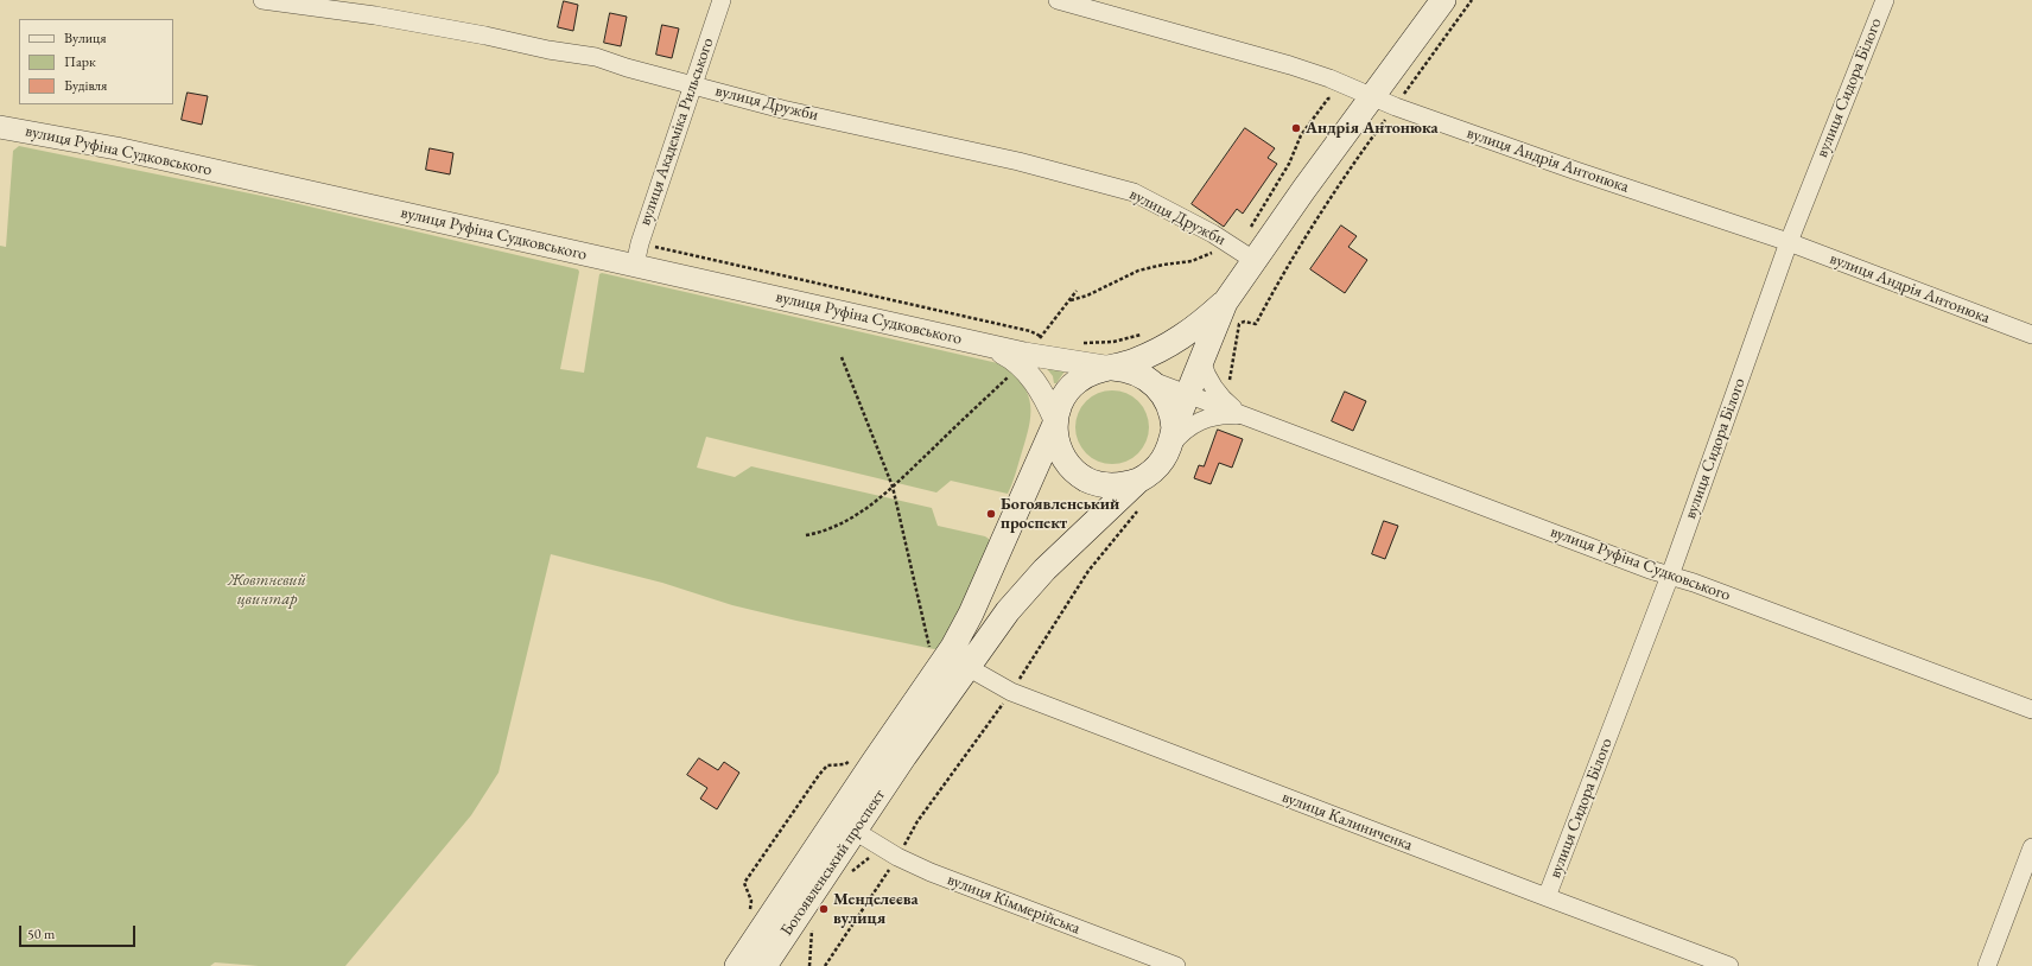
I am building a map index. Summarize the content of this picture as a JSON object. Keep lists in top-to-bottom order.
{
  "streets": {
    "main road": ["вулиця Руфіна Судковського", "Богоявленський проспект"],
    "street": [
      "вулиця Сидора Білого",
      "вулиця Дружби",
      "вулиця Академіка Рильського",
      "вулиця Андрія Антонюка",
      "вулиця Калиниченка",
      "вулиця Кіммерійська"
    ]
  },
  "crossings": [
    ["вулиця Сидора Білого", "вулиця Руфіна Судковського"],
    ["вулиця Сидора Білого", "вулиця Андрія Антонюка"],
    ["вулиця Сидора Білого", "вулиця Калиниченка"],
    ["вулиця Дружби", "вулиця Академіка Рильського"],
    ["вулиця Дружби", "Богоявленський проспект"],
    ["вулиця Академіка Рильського", "вулиця Руфіна Судковського"],
    ["вулиця Руфіна Судковського", "Богоявленський проспект"],
    ["вулиця Андрія Антонюка", "Богоявленський проспект"],
    ["вулиця Калиниченка", "Богоявленський проспект"],
    ["Богоявленський проспект", "вулиця Кіммерійська"]
  ],
  "parks": ["Жовтневий цвинтар"],
  "places": ["Андрія Антонюка", "Богоявленський проспект", "Менделєєва вулиця"],
  "legend": ["Вулиця", "Парк", "Будівля"],
  "scale_bar": "50 m"
}
